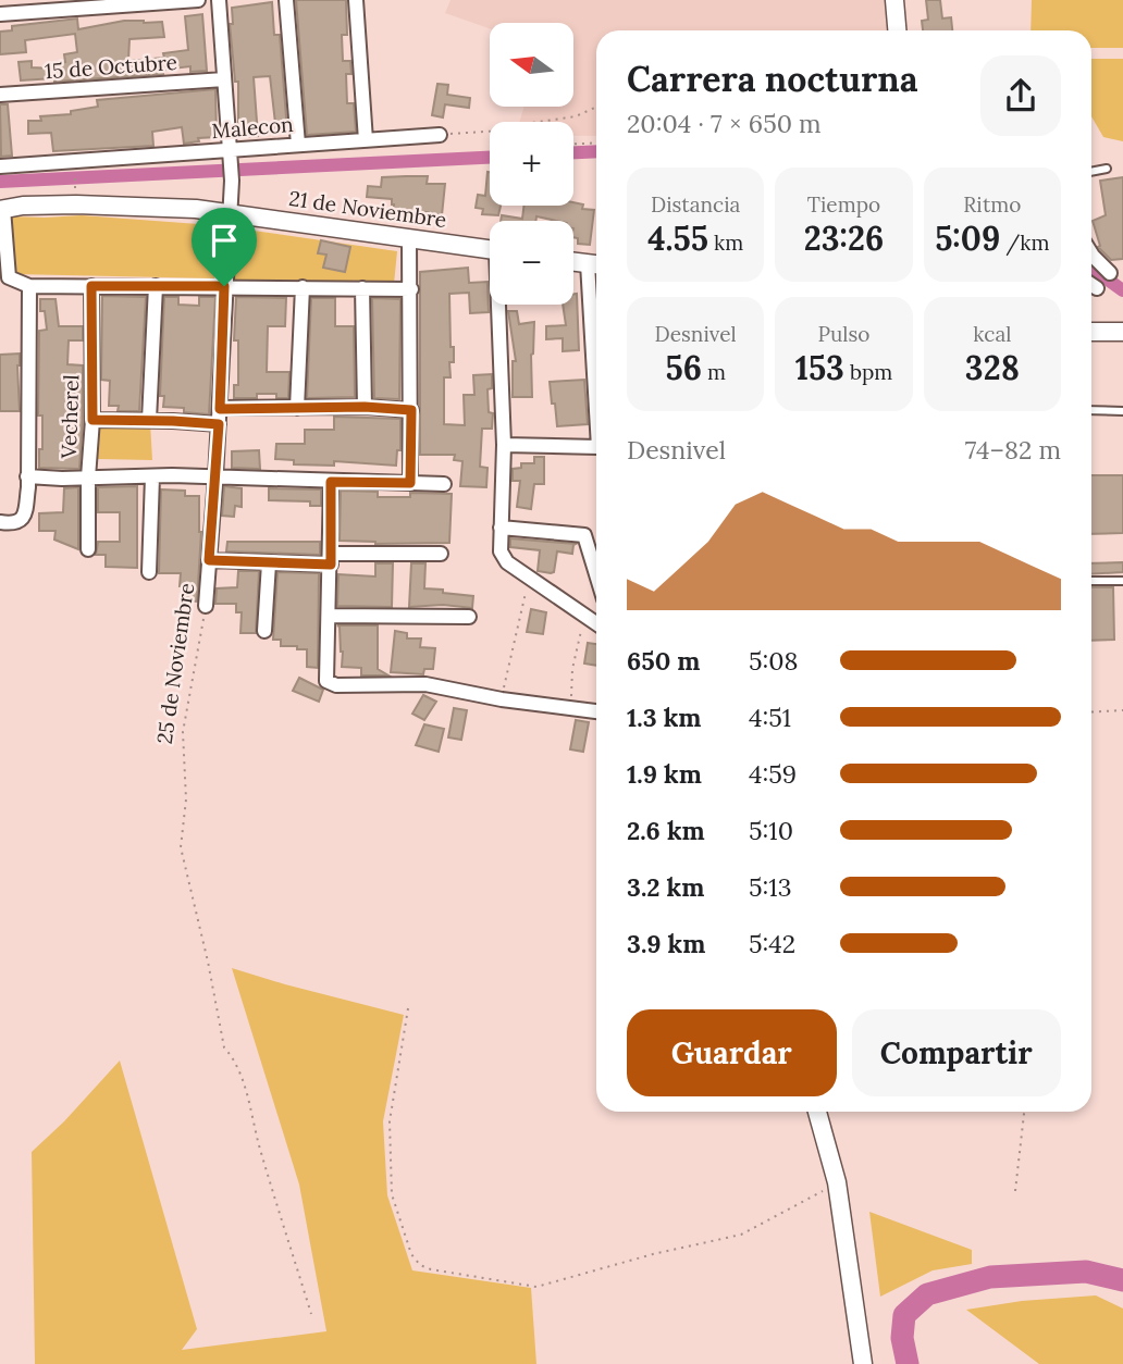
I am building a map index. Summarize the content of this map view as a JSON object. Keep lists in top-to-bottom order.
{
  "streets": {
    "street": [
      "15 de Octubre",
      "Malecon",
      "21 de Noviembre",
      "Vecherel",
      "25 de Noviembre"
    ]
  },
  "crossings": [
    ["15 de Octubre", "25 de Noviembre"],
    ["Malecon", "25 de Noviembre"],
    ["21 de Noviembre", "25 de Noviembre"]
  ],
  "north": "left",
  "page": {
    "map_buttons": ["+", "−"],
    "heading": ["Carrera nocturna", "20:04 · 7 × 650 m"],
    "stats": [
      ["Distancia", "4.55 km"],
      ["Tiempo", "23:26"],
      ["Ritmo", "5:09 /km"],
      ["Desnivel", "56 m"],
      ["Pulso", "153 bpm"],
      ["kcal", "328"]
    ],
    "chart": ["Desnivel", "74–82 m"],
    "list": [
      {
        "name": "650 m",
        "note": "5:08"
      },
      {
        "name": "1.3 km",
        "note": "4:51"
      },
      {
        "name": "1.9 km",
        "note": "4:59"
      },
      {
        "name": "2.6 km",
        "note": "5:10"
      },
      {
        "name": "3.2 km",
        "note": "5:13"
      },
      {
        "name": "3.9 km",
        "note": "5:42"
      }
    ],
    "buttons": ["Guardar", "Compartir"]
  }
}
